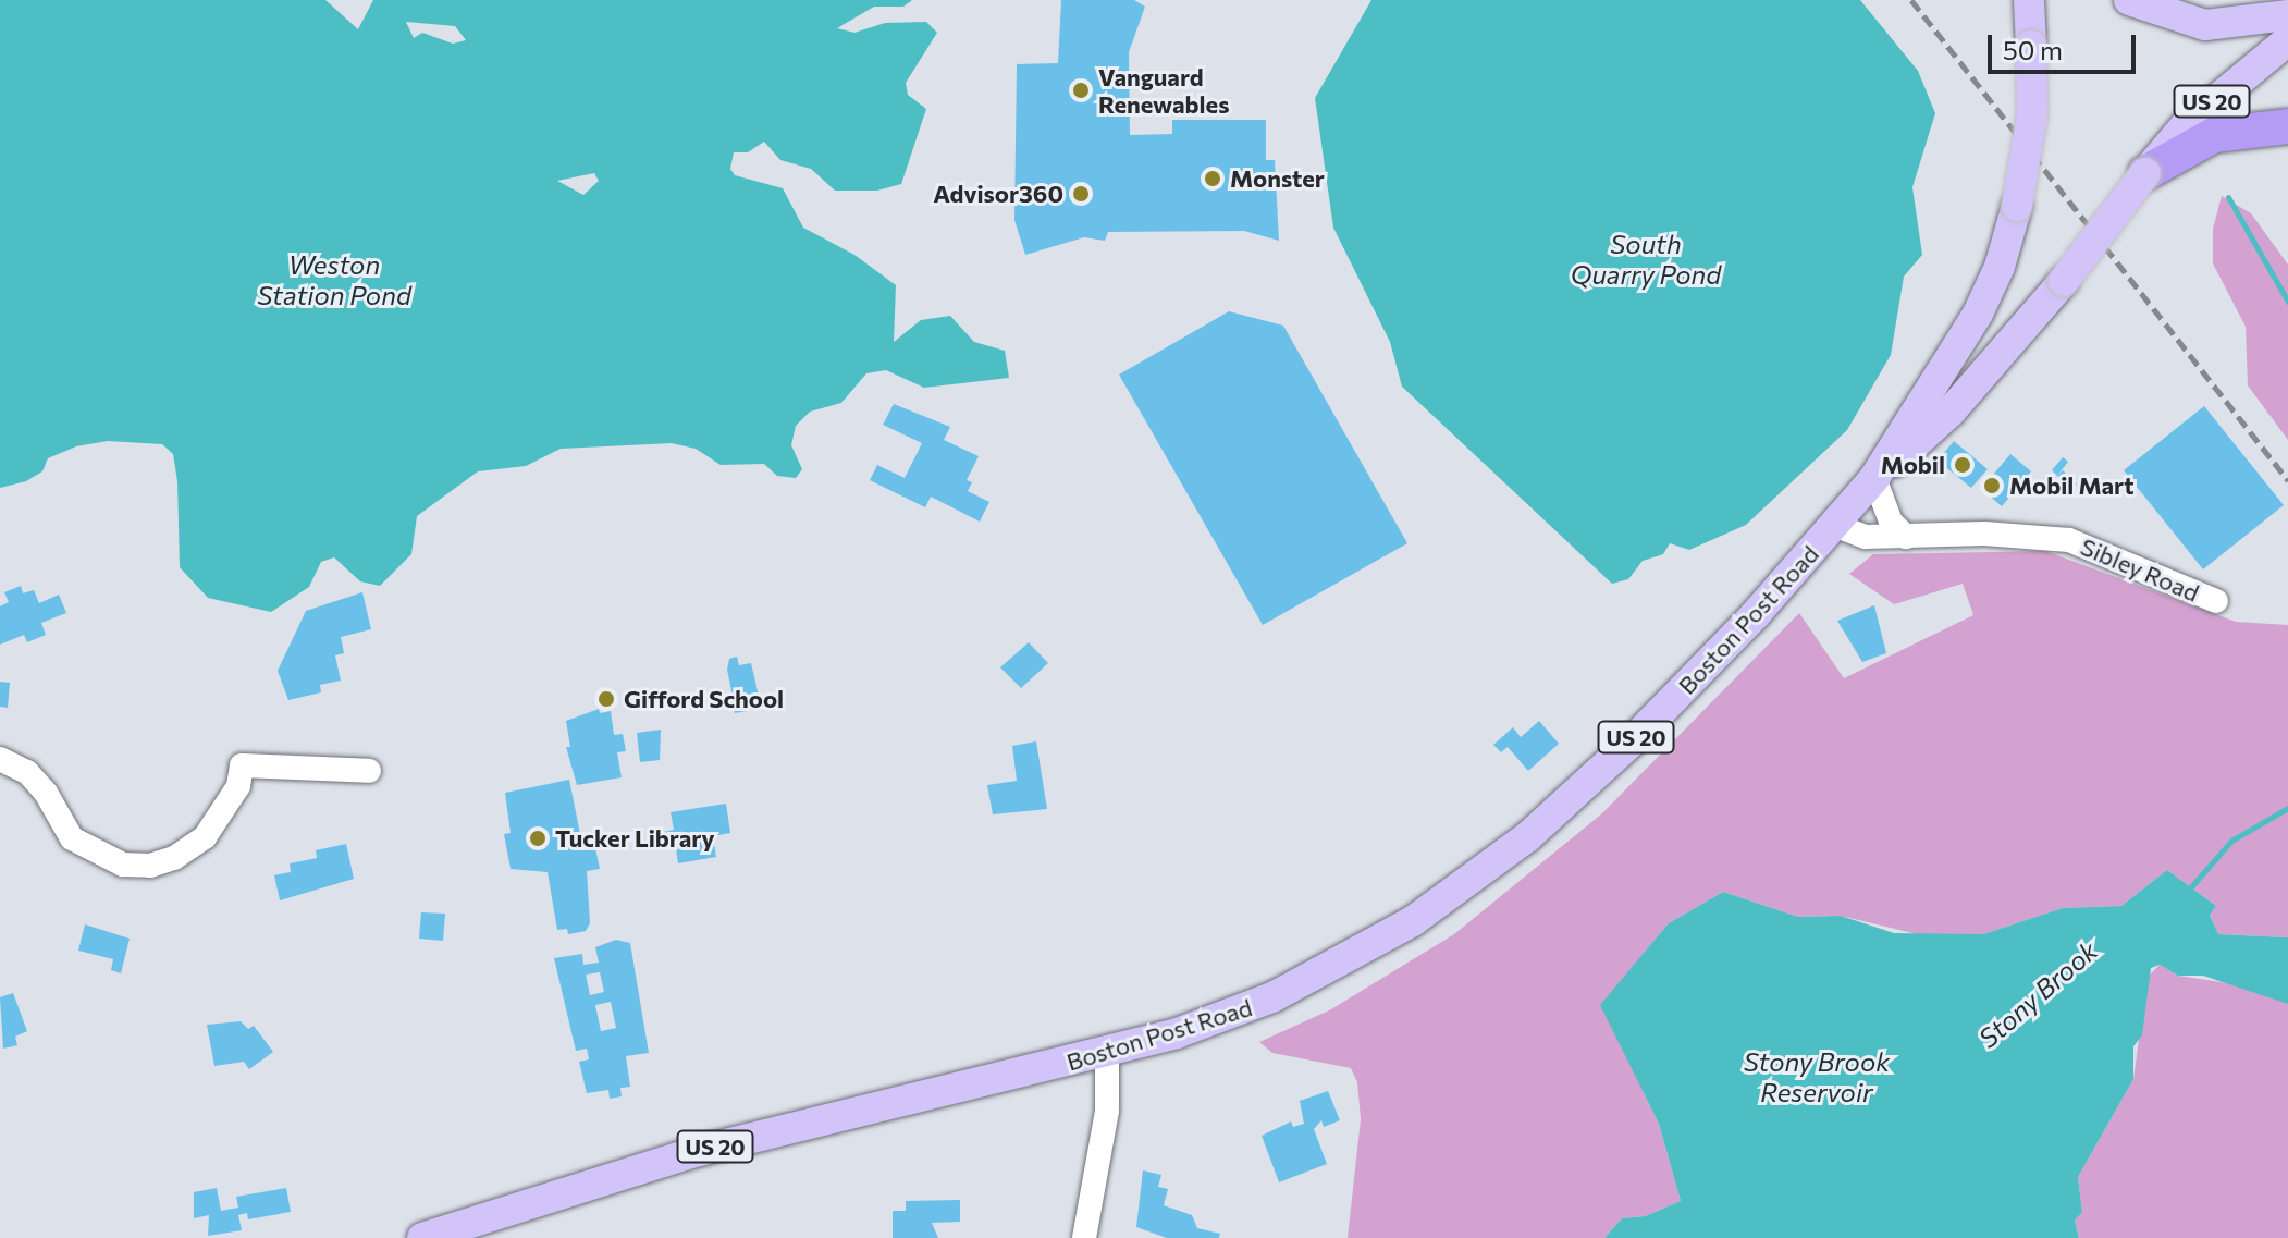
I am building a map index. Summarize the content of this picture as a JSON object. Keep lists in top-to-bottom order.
{
  "streets": {
    "main road": ["US 20", "Boston Post Road"],
    "street": ["Sibley Road"]
  },
  "crossings": [
    ["US 20", "Boston Post Road"],
    ["Sibley Road", "Boston Post Road"]
  ],
  "water": [
    "South Quarry Pond",
    "Weston Station Pond",
    "Stony Brook",
    "Stony Brook Reservoir"
  ],
  "places": [
    "Vanguard Renewables",
    "Monster",
    "Advisor360",
    "Mobil",
    "Mobil Mart",
    "Gifford School",
    "Tucker Library"
  ],
  "scale_bar": "50 m"
}
